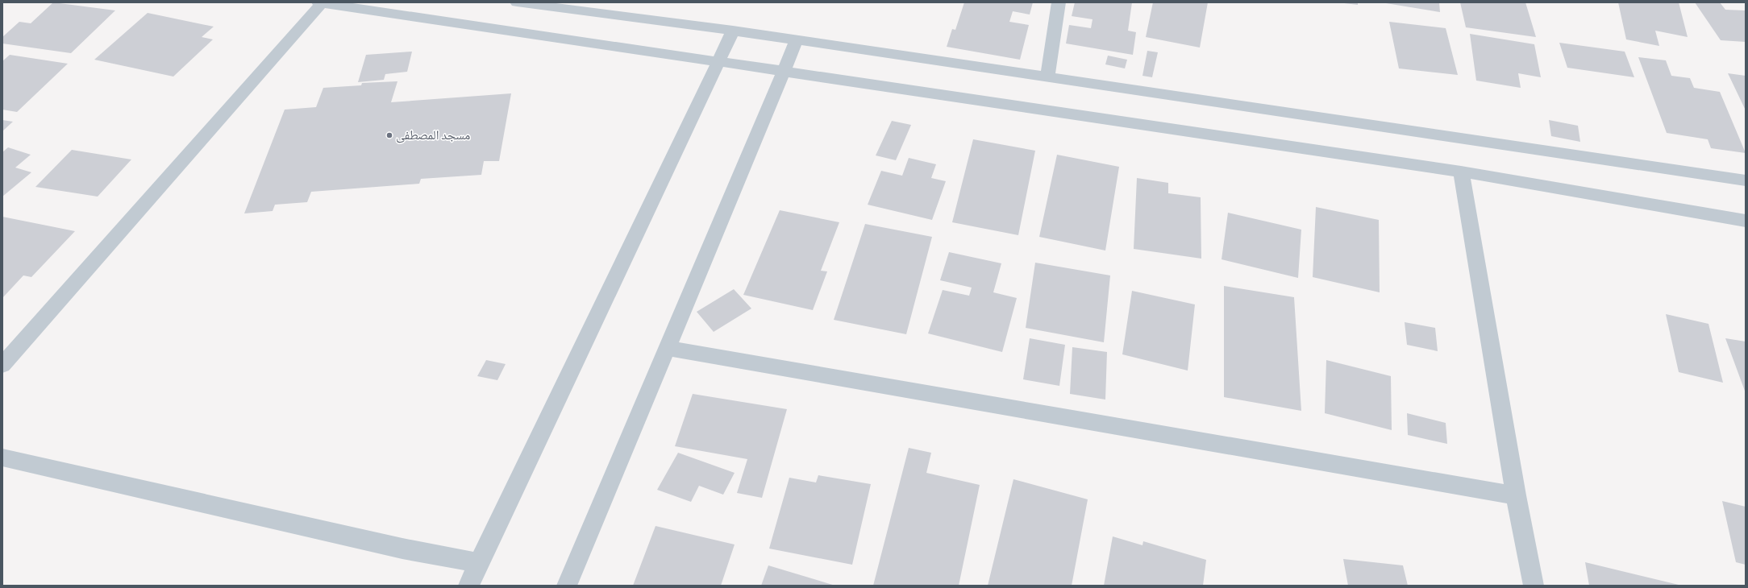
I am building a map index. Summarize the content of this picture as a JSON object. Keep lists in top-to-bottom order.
{
  "places": ["مسجد المصطفى"]
}
